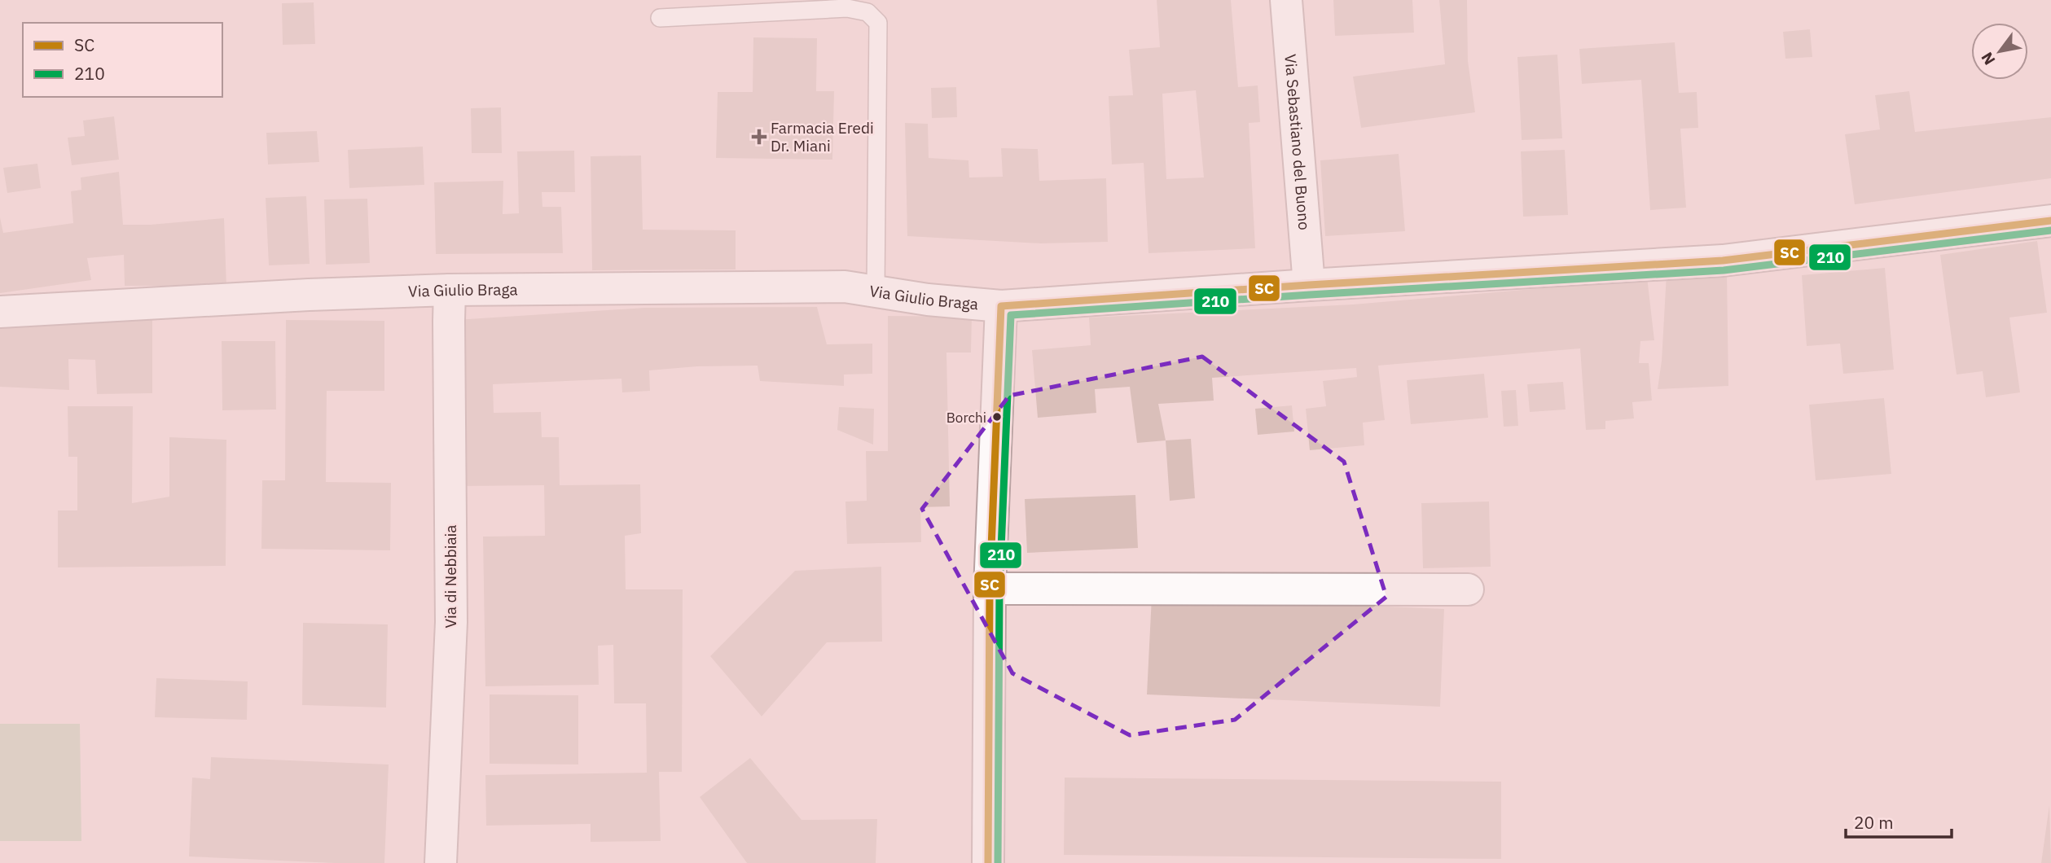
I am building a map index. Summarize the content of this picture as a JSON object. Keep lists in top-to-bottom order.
{
  "streets": {
    "street": ["Via Sebastiano del Buono", "Via Giulio Braga", "Via di Nebbiaia"]
  },
  "crossings": [
    ["Via Sebastiano del Buono", "Via Giulio Braga"],
    ["Via Giulio Braga", "Via di Nebbiaia"]
  ],
  "places": {
    "health": ["Farmacia Eredi Dr. Miani"],
    "other": ["Borchi"]
  },
  "lines": ["transit line SC", "transit line 210"],
  "legend": ["SC", "210"],
  "scale_bar": "20 m",
  "north": "bottom left"
}
